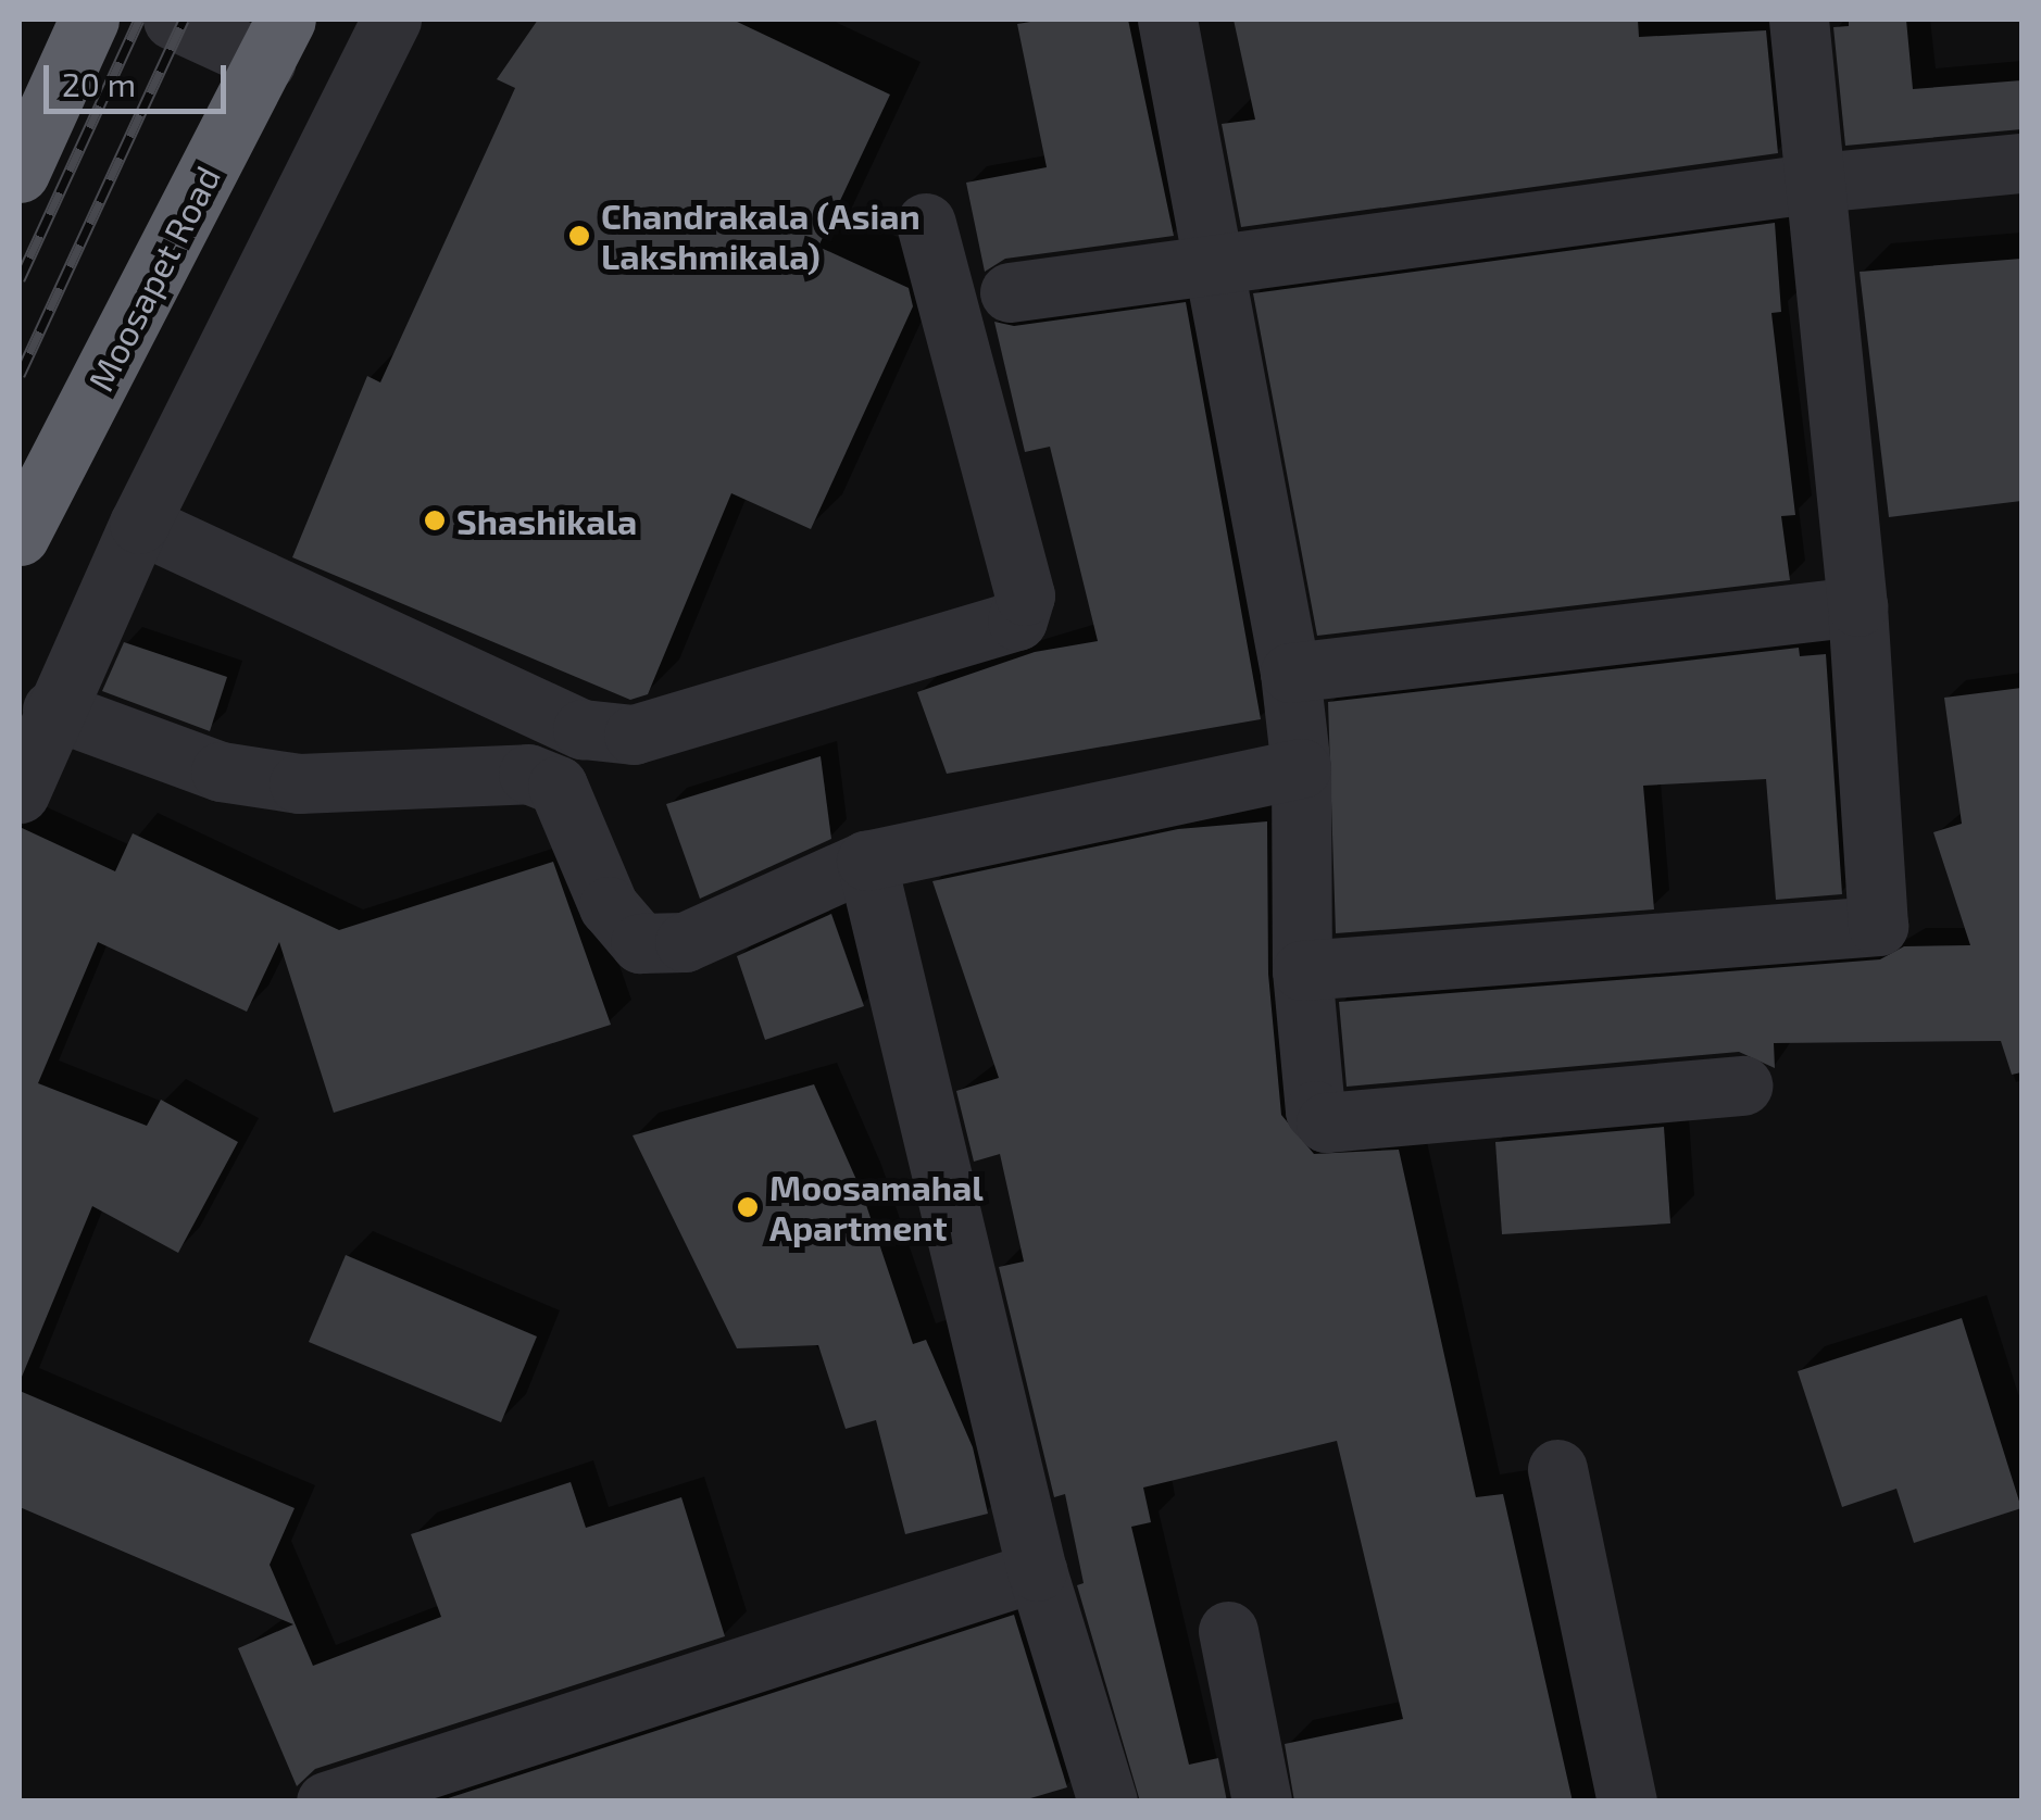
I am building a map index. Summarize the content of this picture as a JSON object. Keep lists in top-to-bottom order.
{
  "streets": {
    "highway": ["Moosapet Road"]
  },
  "places": ["Chandrakala (Asian Lakshmikala)", "Shashikala", "Moosamahal Apartment"],
  "scale_bar": "20 m"
}
